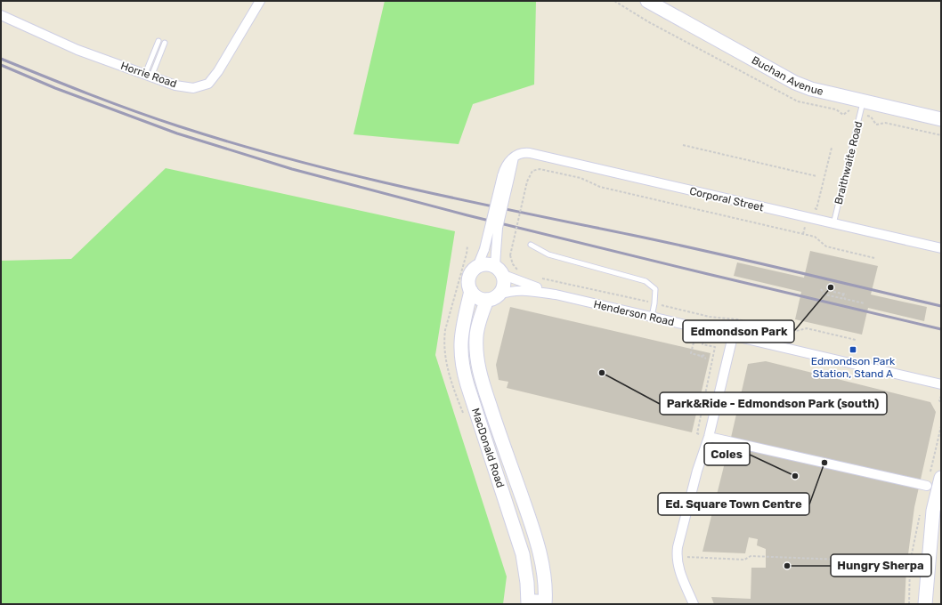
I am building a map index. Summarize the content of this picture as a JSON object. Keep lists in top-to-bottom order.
{
  "streets": {
    "street": [
      "Horrie Road",
      "Buchan Avenue",
      "Corporal Street",
      "Henderson Road",
      "MacDonald Road"
    ],
    "lane": ["Braithwaite Road"]
  },
  "crossings": [
    ["Buchan Avenue", "Braithwaite Road"],
    ["Braithwaite Road", "Corporal Street"],
    ["Henderson Road", "MacDonald Road"]
  ],
  "places": {
    "other": [
      "Edmondson Park",
      "Park&Ride - Edmondson Park (south)",
      "Ed. Square Town Centre",
      "Coles",
      "Hungry Sherpa"
    ],
    "transit": ["Edmondson Park Station, Stand A"]
  }
}
